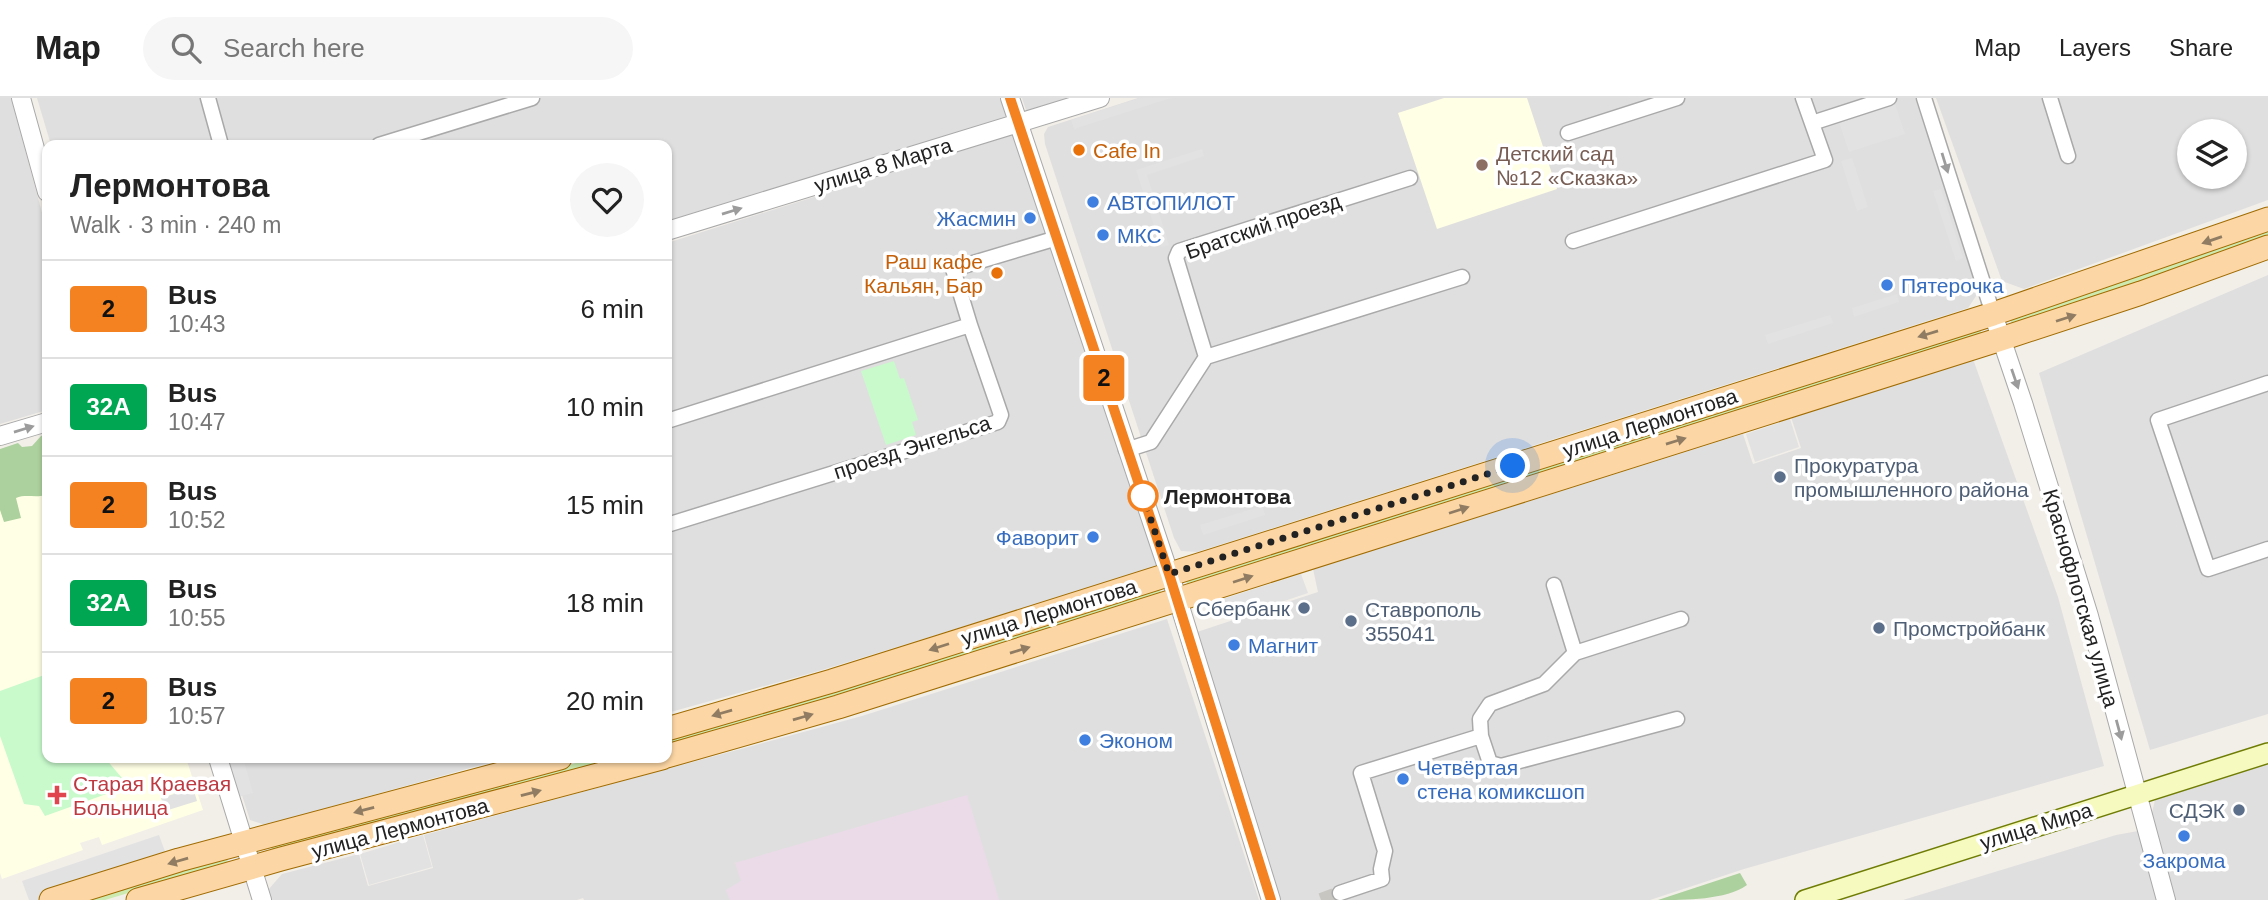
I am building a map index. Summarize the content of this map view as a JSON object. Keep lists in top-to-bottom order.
{
  "streets": {
    "main road": ["улица Лермонтова", "улица Мира"],
    "street": [
      "улица 8 Марта",
      "Братский проезд",
      "проезд Энгельса",
      "Краснофлотская улица"
    ]
  },
  "crossings": [
    ["улица Лермонтова", "Краснофлотская улица"],
    ["Краснофлотская улица", "улица Мира"]
  ],
  "one_way": ["улица 8 Марта", "Краснофлотская улица"],
  "places": {
    "other": [
      "Cafe In",
      "Детский сад №12 «Сказка»",
      "АВТОПИЛОТ",
      "Жасмин",
      "МКС",
      "Раш кафе Кальян, Бар",
      "Пятерочка",
      "Прокуратура промышленного района",
      "Лермонтова",
      "Фаворит",
      "Сбербанк",
      "Ставрополь 355041",
      "Промстройбанк",
      "Магнит",
      "Эконом",
      "Четвёртая стена комиксшоп",
      "СДЭК",
      "Закрома"
    ],
    "health": ["Старая Краевая Больница"]
  },
  "lines": ["bus line 2"],
  "page": {
    "header": "Map",
    "search": "Search here",
    "nav": ["Map", "Layers", "Share"],
    "on_map": "2",
    "heading": ["Лермонтова", "Walk · 3 min · 240 m"],
    "list": [
      {
        "mark": "2",
        "name": "Bus",
        "note": "10:43",
        "value": "6 min"
      },
      {
        "mark": "32A",
        "name": "Bus",
        "note": "10:47",
        "value": "10 min"
      },
      {
        "mark": "2",
        "name": "Bus",
        "note": "10:52",
        "value": "15 min"
      },
      {
        "mark": "32A",
        "name": "Bus",
        "note": "10:55",
        "value": "18 min"
      },
      {
        "mark": "2",
        "name": "Bus",
        "note": "10:57",
        "value": "20 min"
      }
    ]
  }
}
